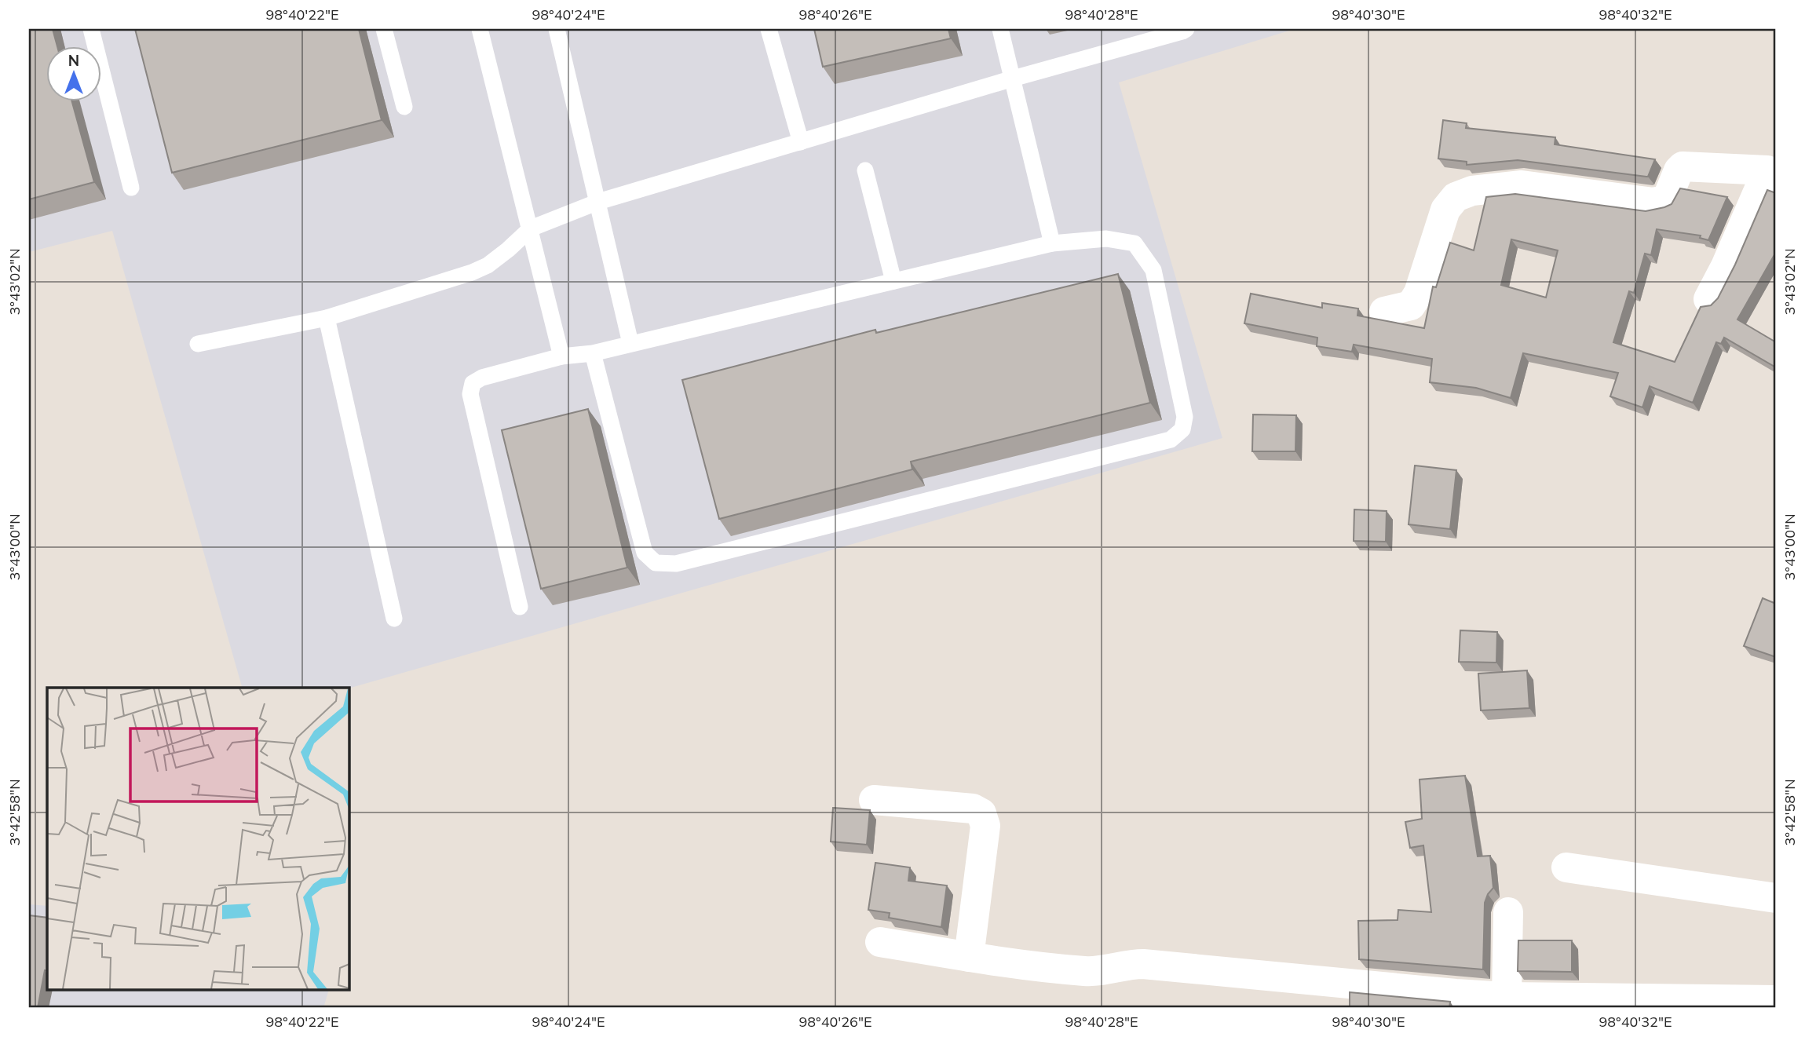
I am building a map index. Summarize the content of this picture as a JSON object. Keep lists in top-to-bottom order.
{
  "north": "top",
  "coordinates": [
    "98°40'22\"E",
    "98°40'24\"E",
    "98°40'26\"E",
    "98°40'28\"E",
    "98°40'30\"E",
    "98°40'32\"E",
    "3°43'02\"N",
    "3°43'00\"N",
    "3°42'58\"N"
  ]
}
